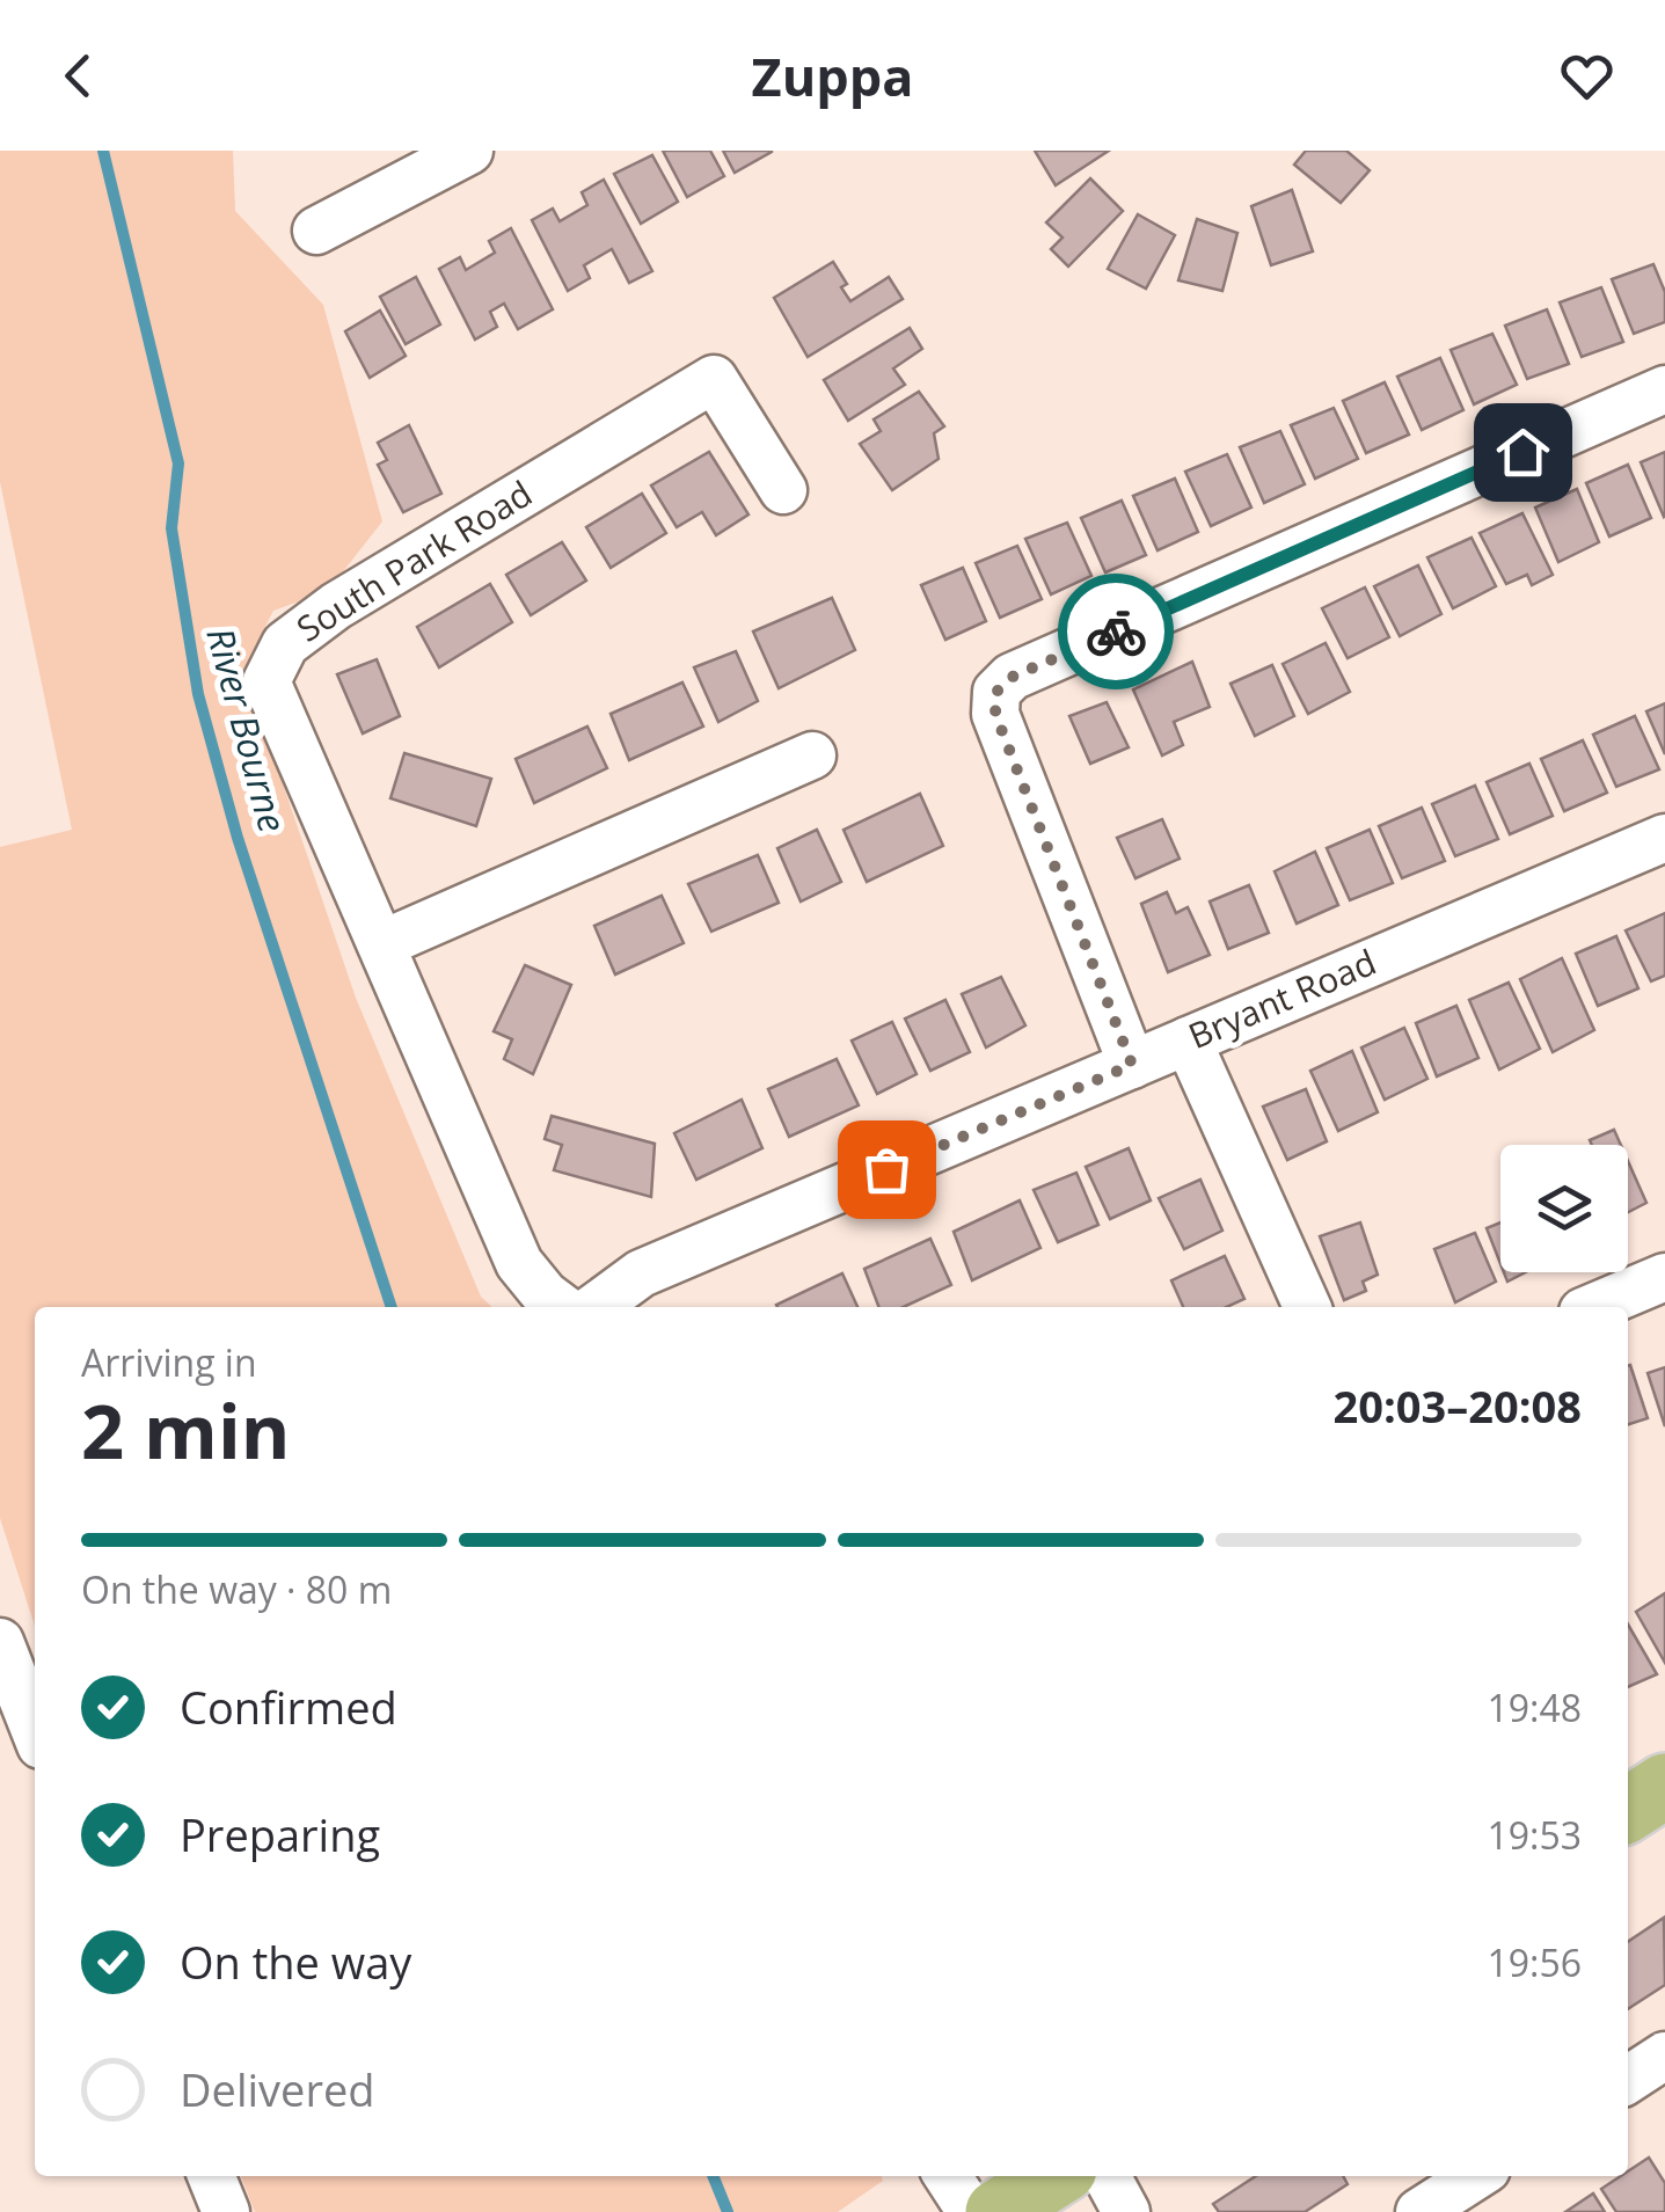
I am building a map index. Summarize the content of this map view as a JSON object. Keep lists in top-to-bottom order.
{
  "streets": {
    "street": ["South Park Road", "Bryant Road"]
  },
  "water": ["River Bourne"],
  "page": {
    "header": "Zuppa",
    "heading": ["2 min", "Arriving in", "20:03–20:08"],
    "bar": "On the way · 80 m",
    "list": [
      ["Confirmed", "19:48"],
      ["Preparing", "19:53"],
      ["On the way", "19:56"],
      "Delivered"
    ]
  }
}
